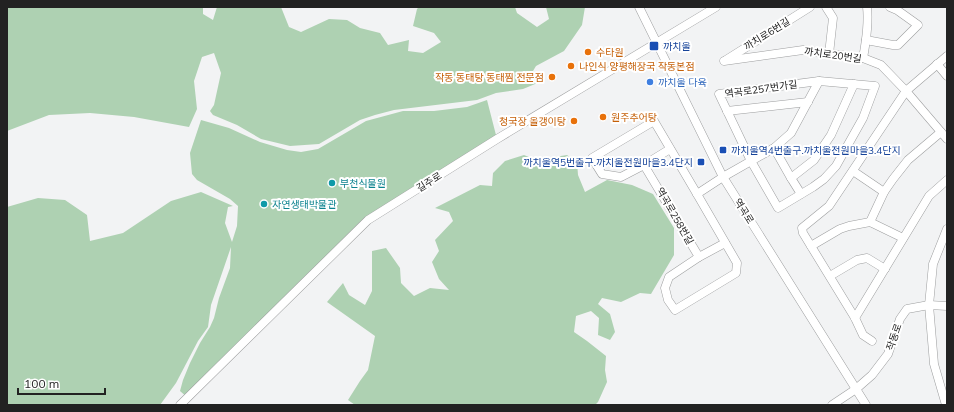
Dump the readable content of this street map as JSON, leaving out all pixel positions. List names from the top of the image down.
{
  "streets": {
    "street": [
      "까치로6번길",
      "까치로20번길",
      "역곡로257번가길",
      "길주로",
      "역곡로",
      "역곡로258번길",
      "작동로"
    ]
  },
  "crossings": [
    ["까치로6번길", "까치로20번길"],
    ["길주로", "역곡로"],
    ["역곡로", "작동로"]
  ],
  "places": {
    "transit": ["까치울", "까치울역4번출구.까치울전원마을3.4단지", "까치울역5번출구.까치울전원마을3.4단지"],
    "other": [
      "수타원",
      "나인식 양평해장국 작동본점",
      "작동 동태탕 동태찜 전문점",
      "까치울 다육",
      "원주추어탕",
      "청국장 올갱이탕",
      "부천식물원",
      "자연생태박물관"
    ]
  },
  "scale_bar": "100 m"
}
